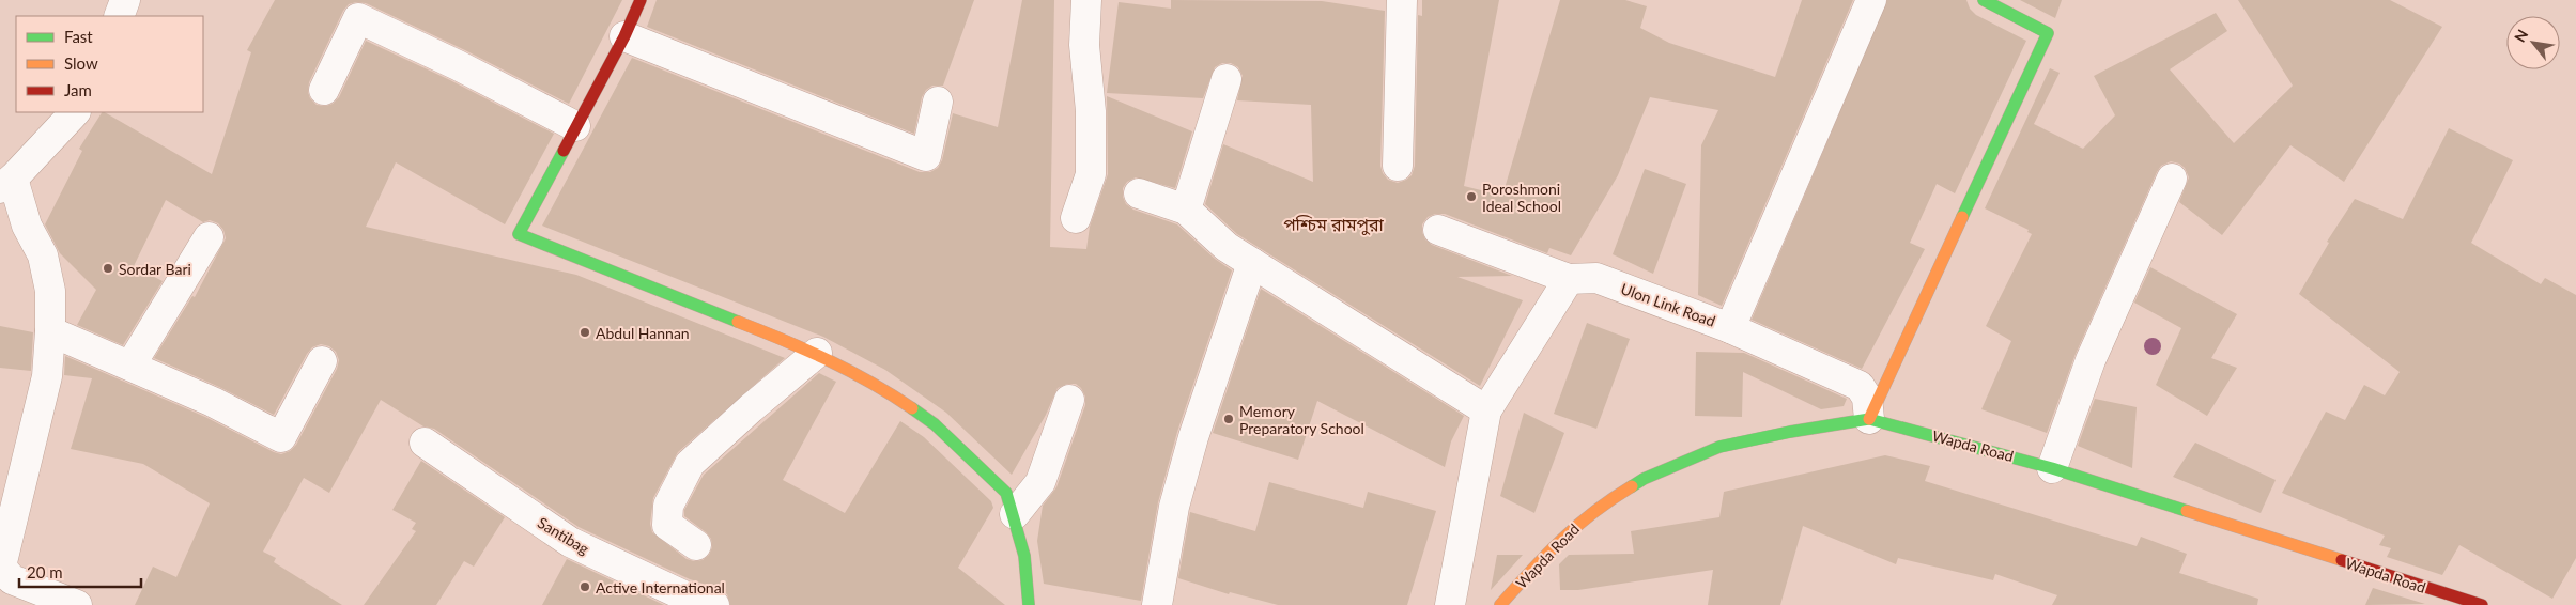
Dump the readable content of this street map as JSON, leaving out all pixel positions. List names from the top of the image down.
{
  "streets": {
    "street": ["Ulon Link Road", "Wapda Road", "Santibag"]
  },
  "crossings": [
    ["Ulon Link Road", "Wapda Road"]
  ],
  "districts": ["পশ্চিম রামপুরা"],
  "places": [
    "Poroshmoni Ideal School",
    "Sordar Bari",
    "Abdul Hannan",
    "Memory Preparatory School",
    "Active International"
  ],
  "legend": ["Fast", "Slow", "Jam"],
  "scale_bar": "20 m",
  "north": "top left"
}
